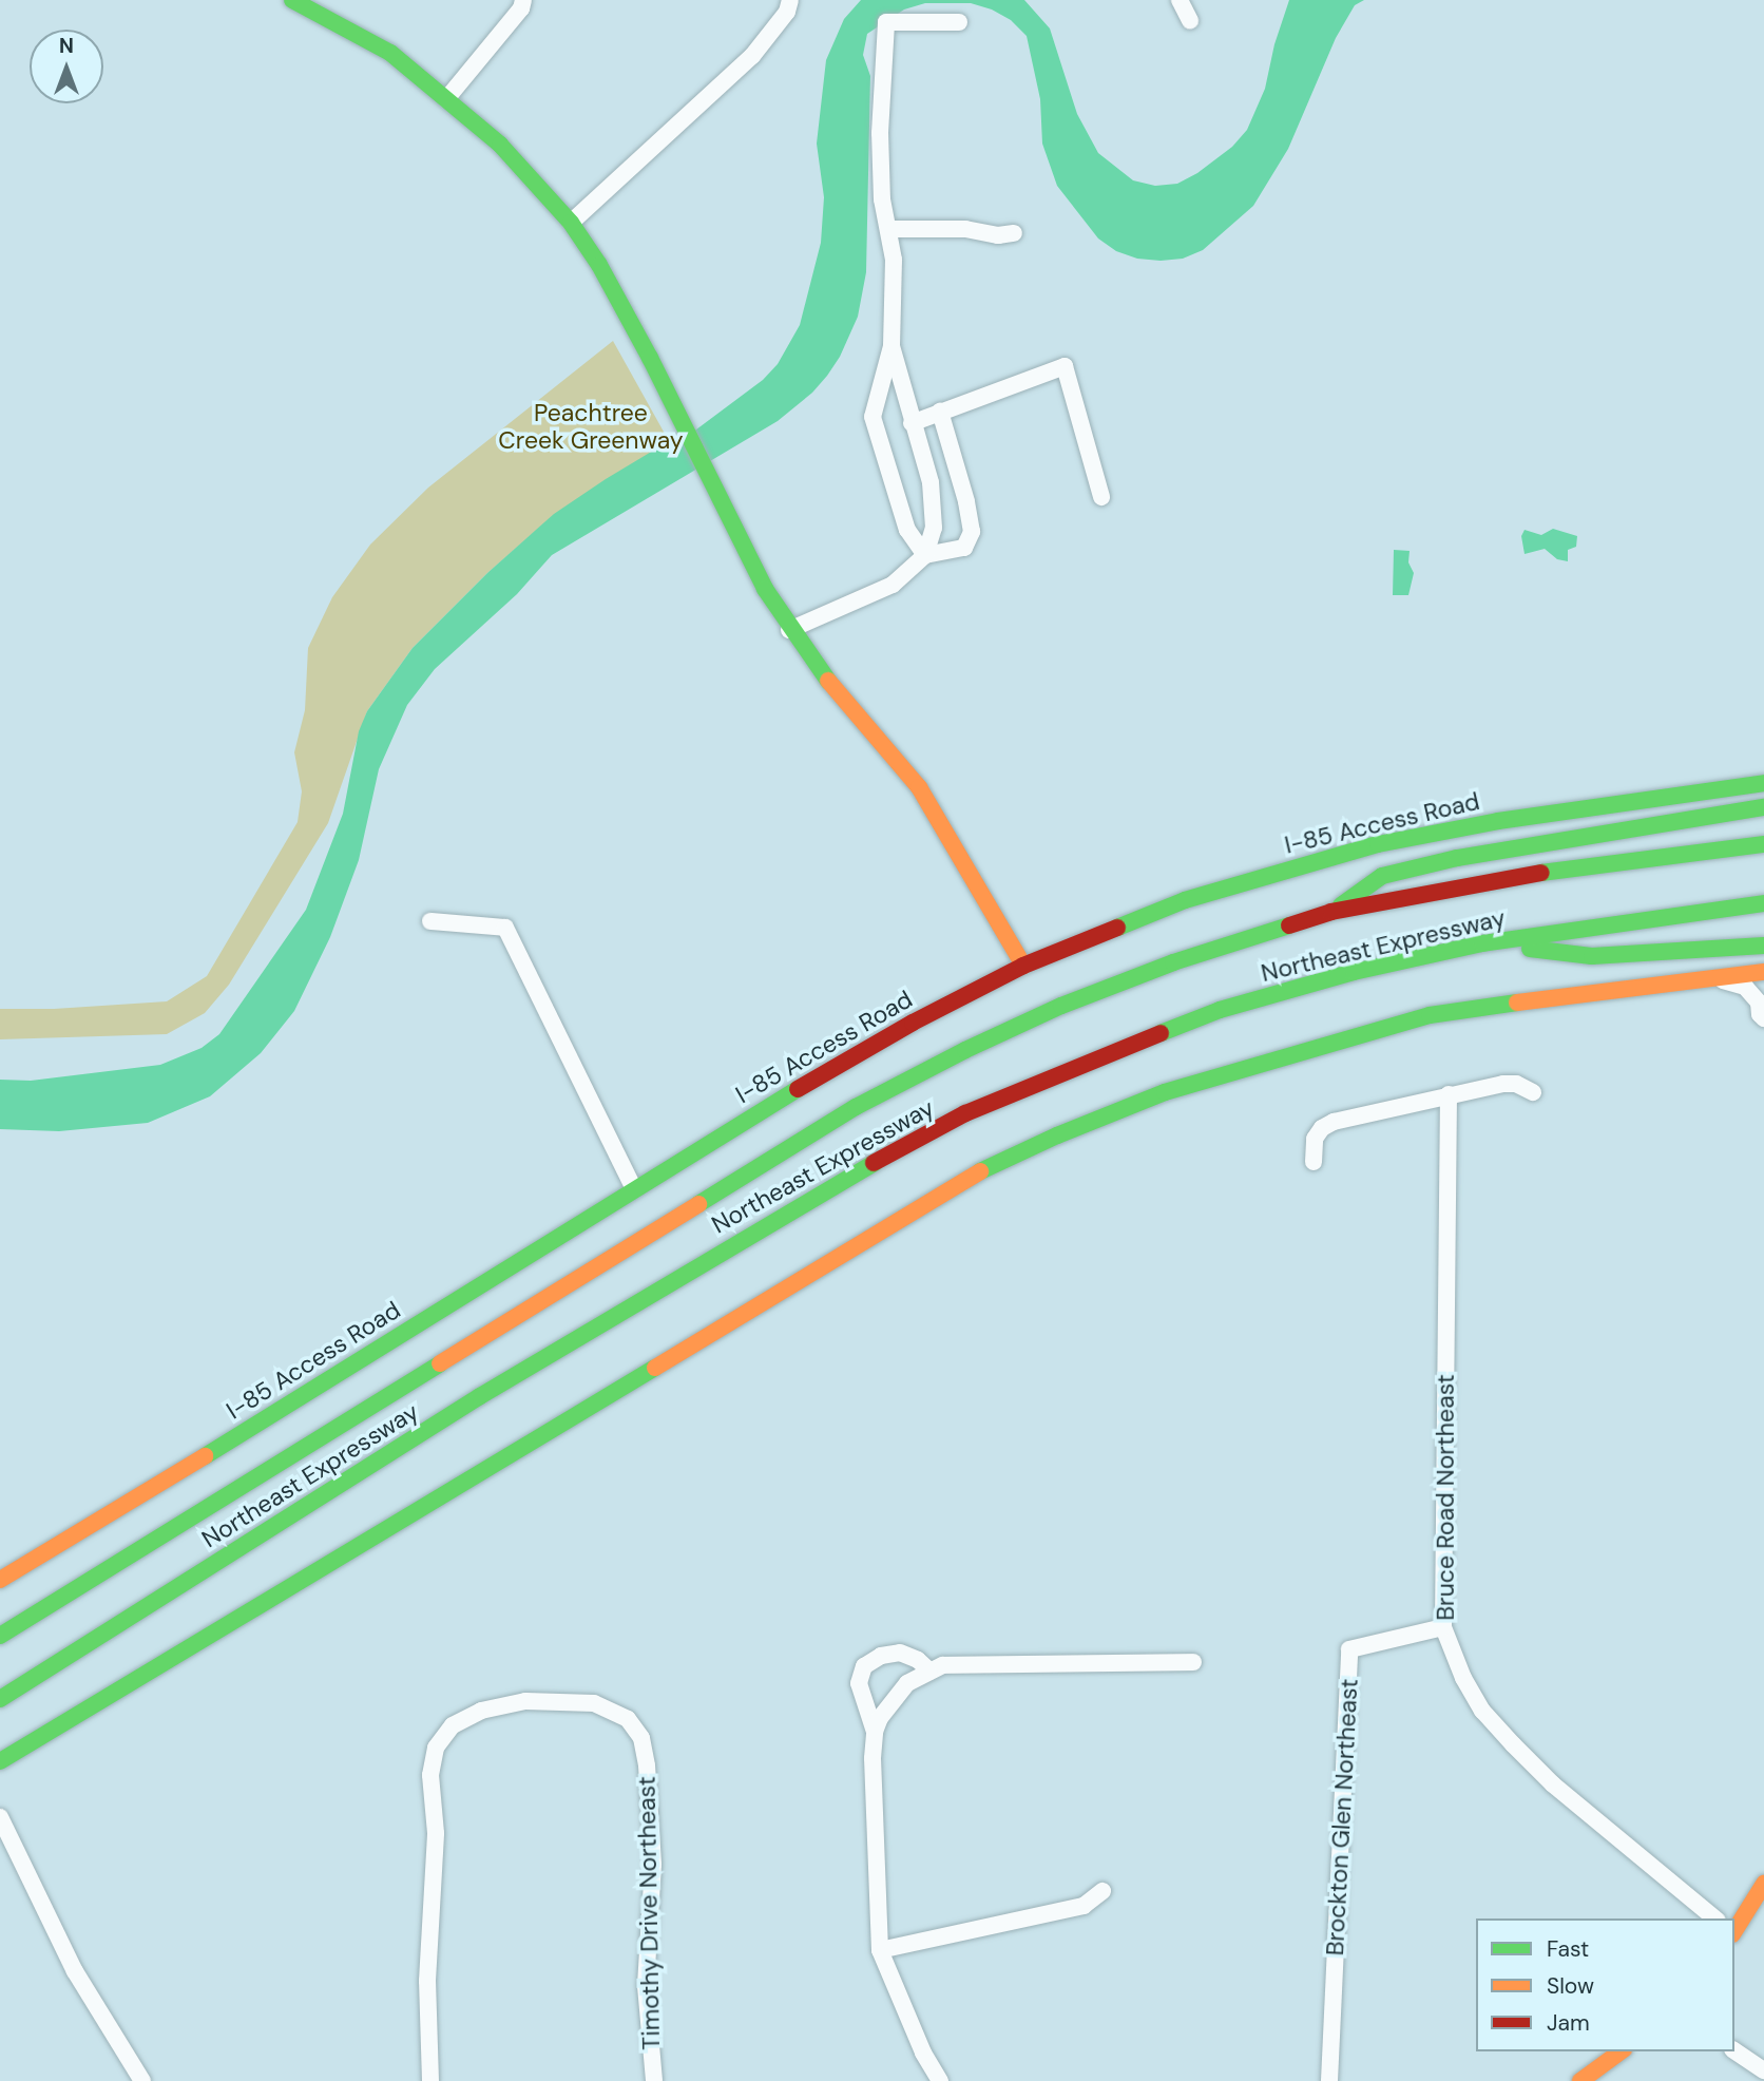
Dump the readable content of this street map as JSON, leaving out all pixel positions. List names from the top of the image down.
{
  "streets": {
    "main road": ["I-85 Access Road", "Northeast Expressway"],
    "street": ["Bruce Road Northeast", "Brockton Glen Northeast", "Timothy Drive Northeast"]
  },
  "crossings": [
    ["Bruce Road Northeast", "Brockton Glen Northeast"]
  ],
  "parks": ["Peachtree Creek Greenway"],
  "legend": ["Fast", "Slow", "Jam"],
  "north": "top"
}
